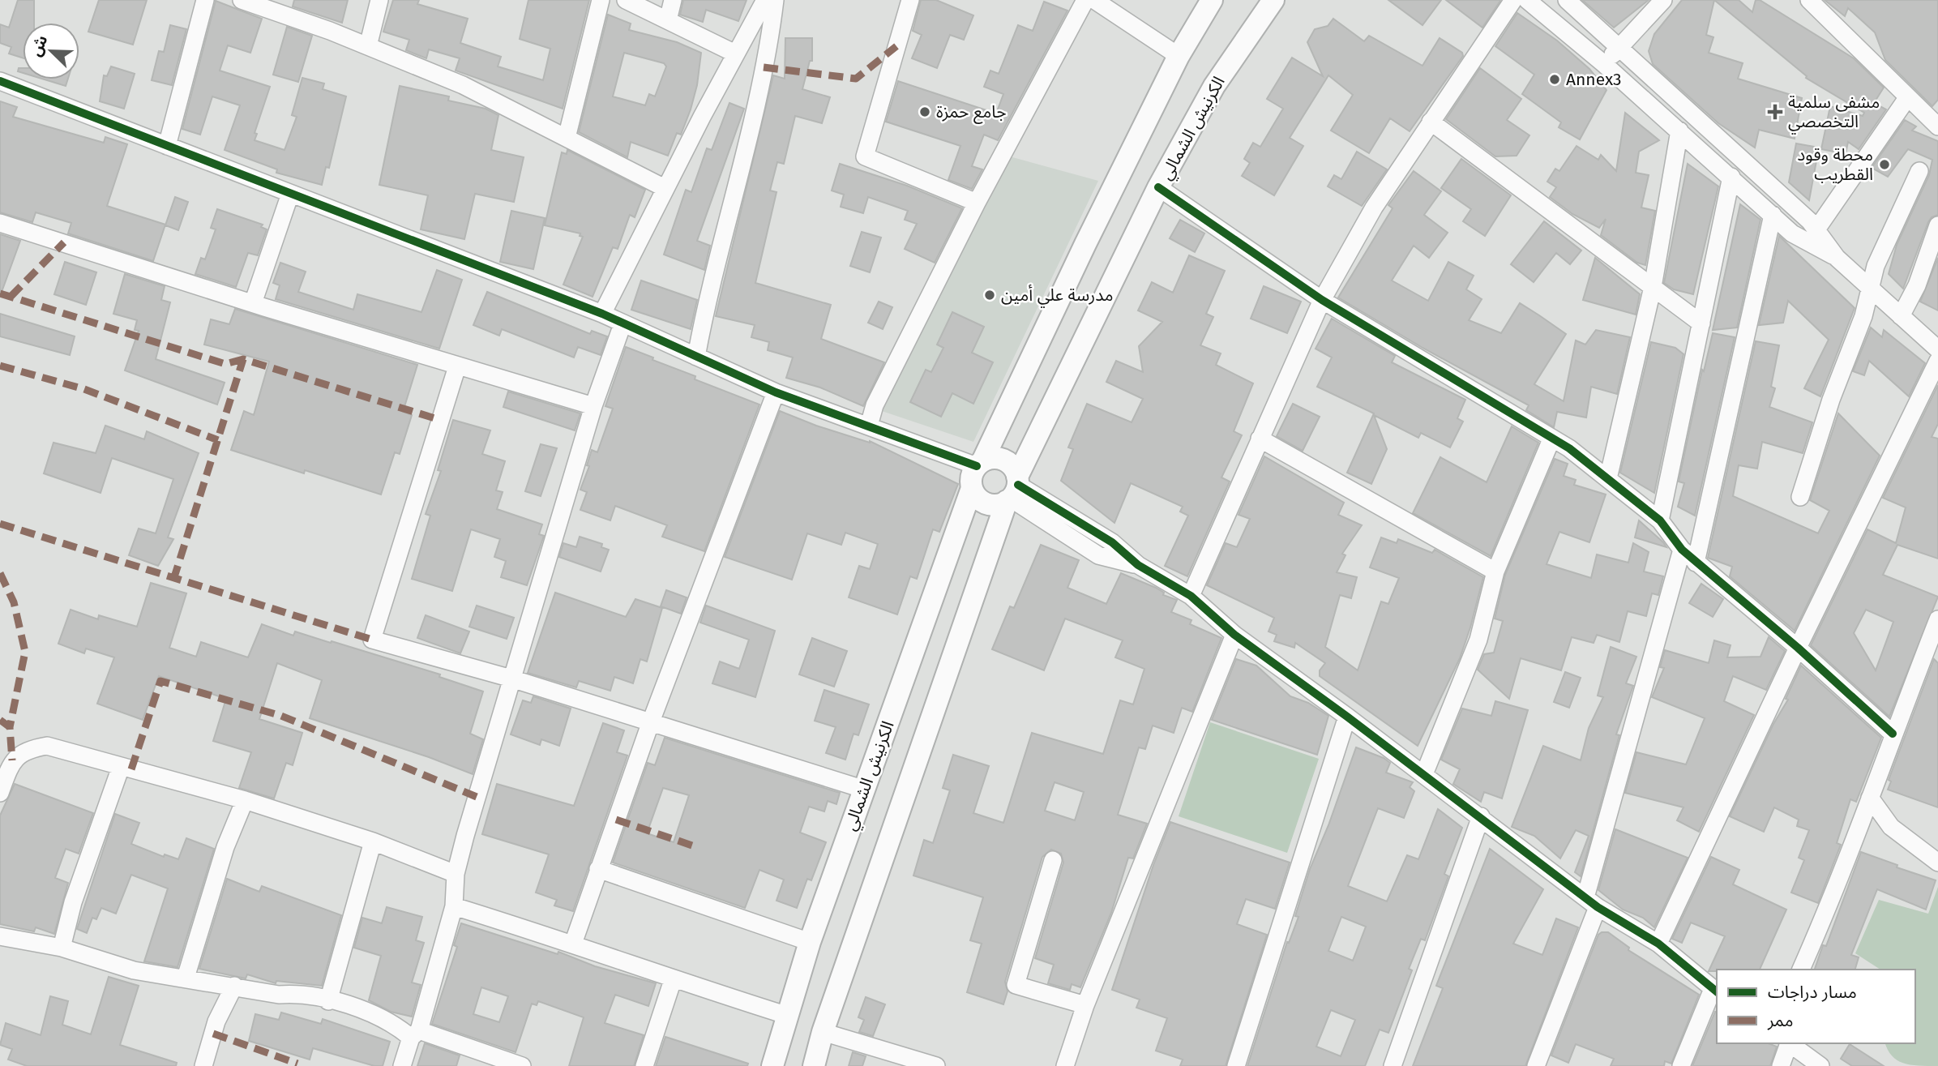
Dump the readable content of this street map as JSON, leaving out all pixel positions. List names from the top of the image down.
{
  "streets": {
    "main road": ["الكرنيش الشمالي"]
  },
  "places": {
    "other": [
      "Annex3",
      "جامع حمزة",
      "محطة وقود القطريب",
      "مدرسة علي أمين"
    ],
    "health": ["مشفى سلمية التخصصي"]
  },
  "legend": ["مسار دراجات", "ممر"],
  "north": "top left"
}
